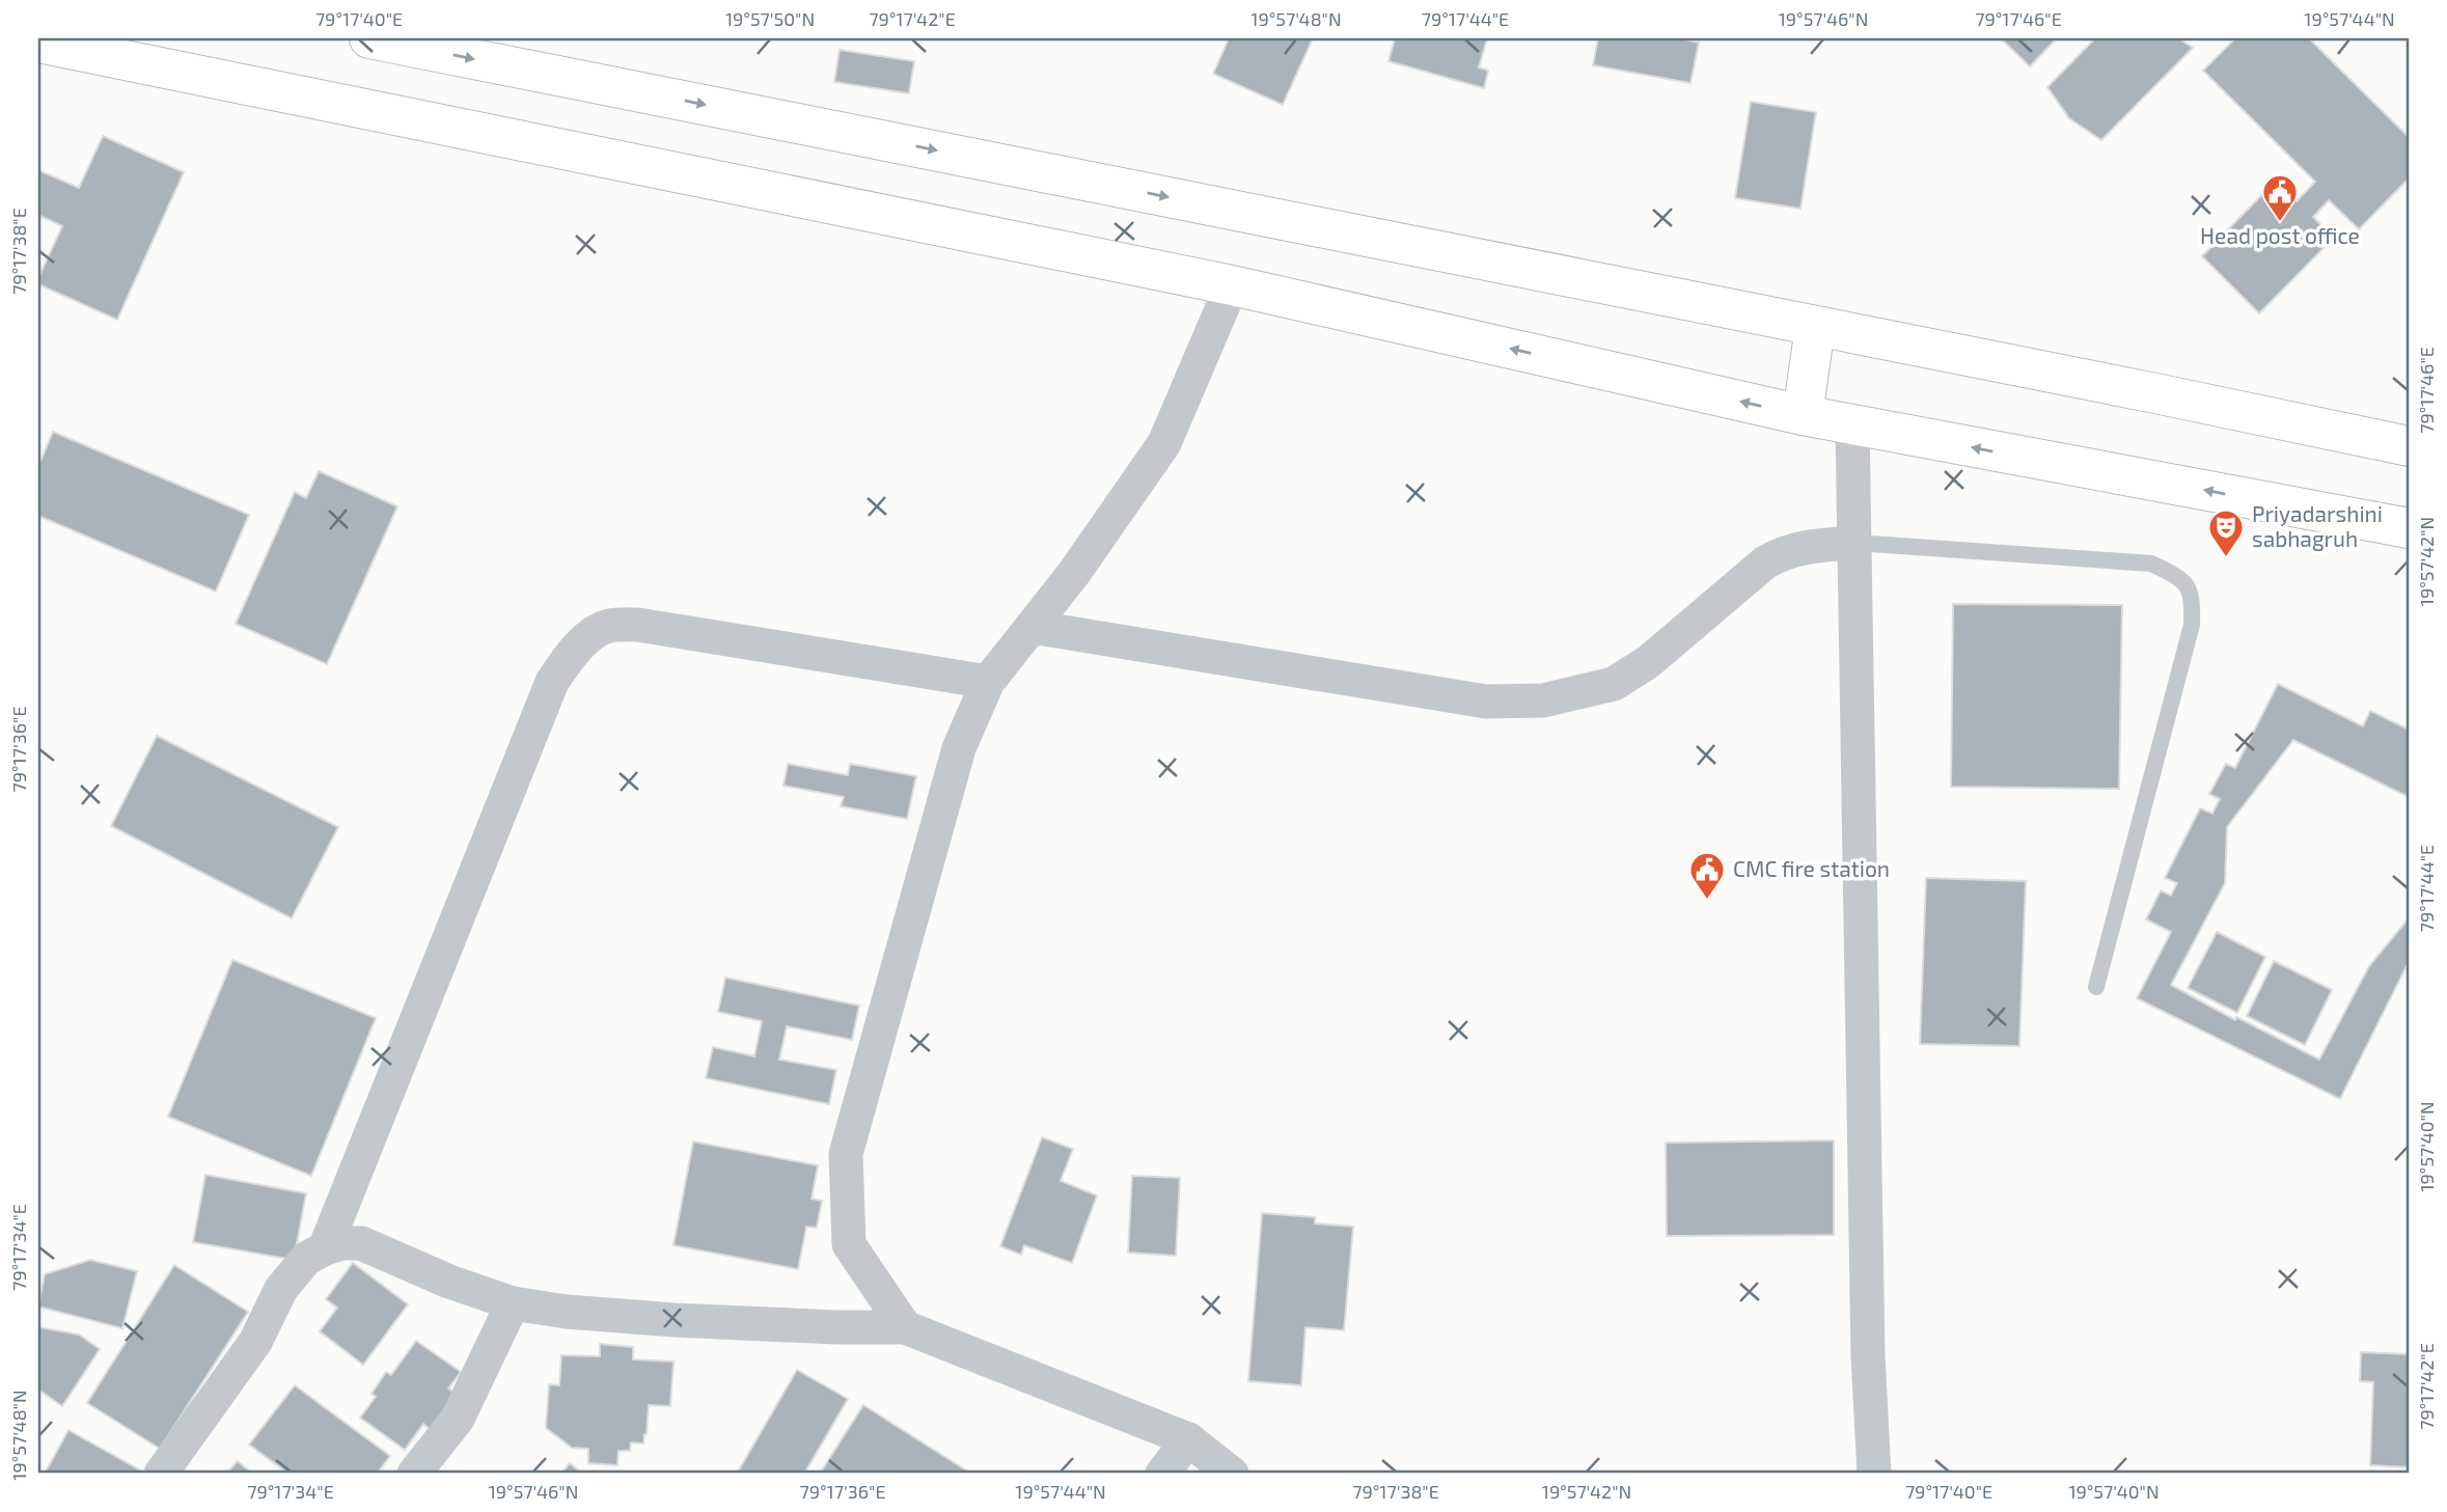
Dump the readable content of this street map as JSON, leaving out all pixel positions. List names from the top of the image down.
{
  "places": {
    "public building": ["Head post office", "CMC fire station"],
    "theatre": ["Priyadarshini sabhagruh"]
  },
  "coordinates": [
    "79°17'40\"E",
    "19°57'50\"N",
    "79°17'42\"E",
    "19°57'48\"N",
    "79°17'44\"E",
    "19°57'46\"N",
    "79°17'46\"E",
    "19°57'44\"N",
    "79°17'38\"E",
    "19°57'42\"N",
    "79°17'36\"E",
    "19°57'40\"N",
    "79°17'34\"E"
  ]
}
